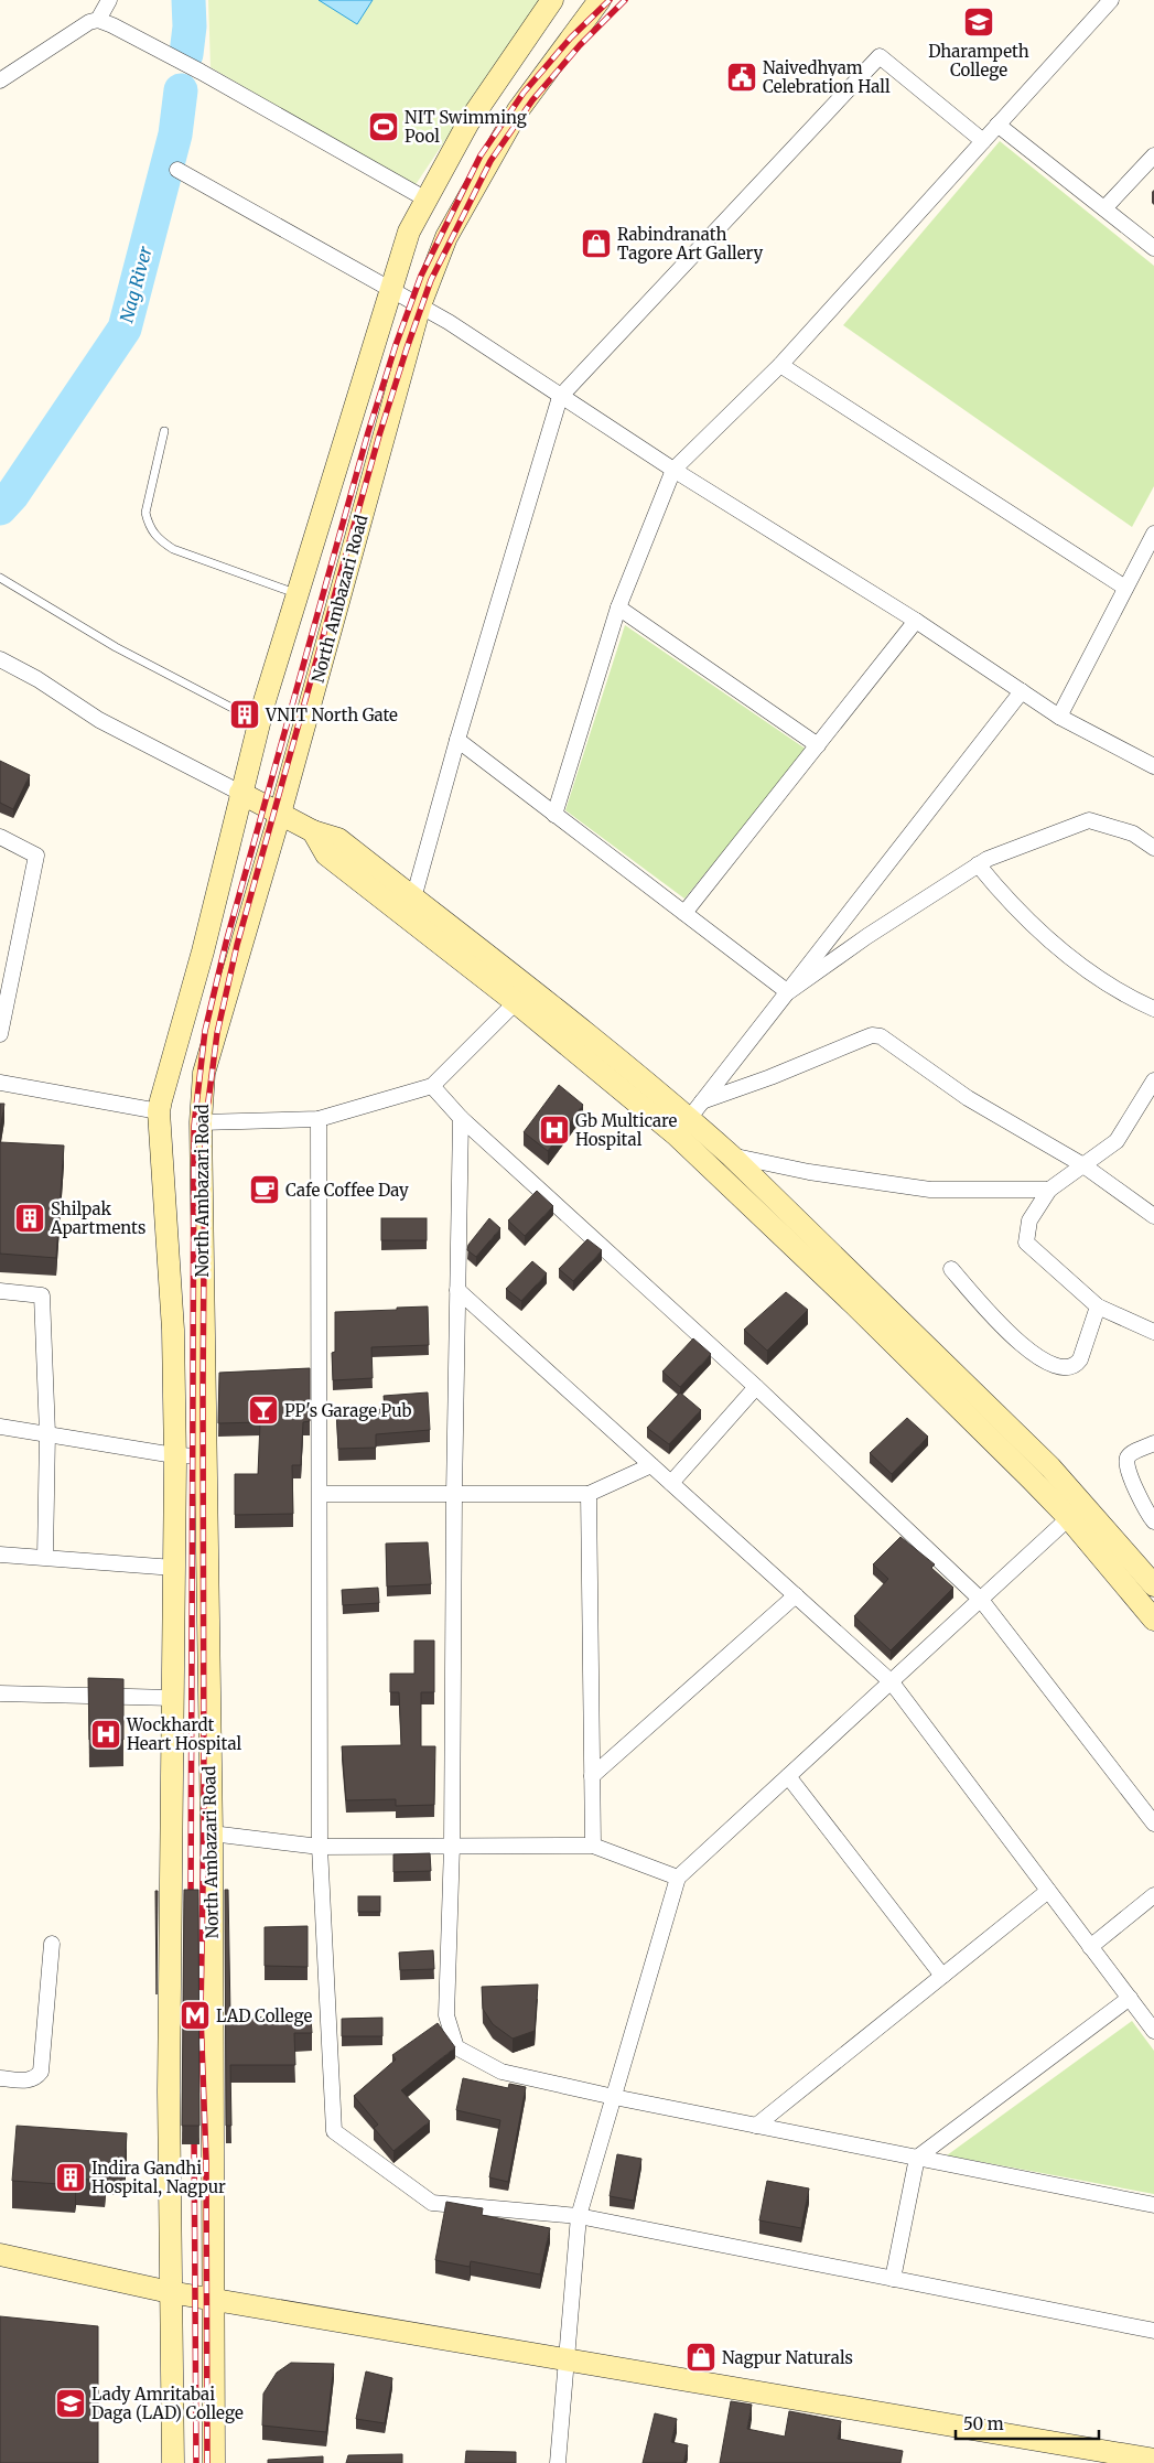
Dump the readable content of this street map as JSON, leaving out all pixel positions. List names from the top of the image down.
{
  "streets": {
    "main road": ["North Ambazari Road"]
  },
  "water": ["Nag River"],
  "places": {
    "school or university": ["Dharampeth College", "Lady Amritabai Daga (LAD) College"],
    "public building": ["Naivedhyam Celebration Hall"],
    "sports": ["NIT Swimming Pool"],
    "shop": ["Rabindranath Tagore Art Gallery", "Nagpur Naturals"],
    "building": ["VNIT North Gate", "Shilpak Apartments", "Indira Gandhi Hospital, Nagpur"],
    "hospital": ["Gb Multicare Hospital", "Wockhardt Heart Hospital"],
    "cafe": ["Cafe Coffee Day"],
    "bar": ["PP's Garage Pub"],
    "metro station": ["LAD College"]
  },
  "scale_bar": "50 m"
}
